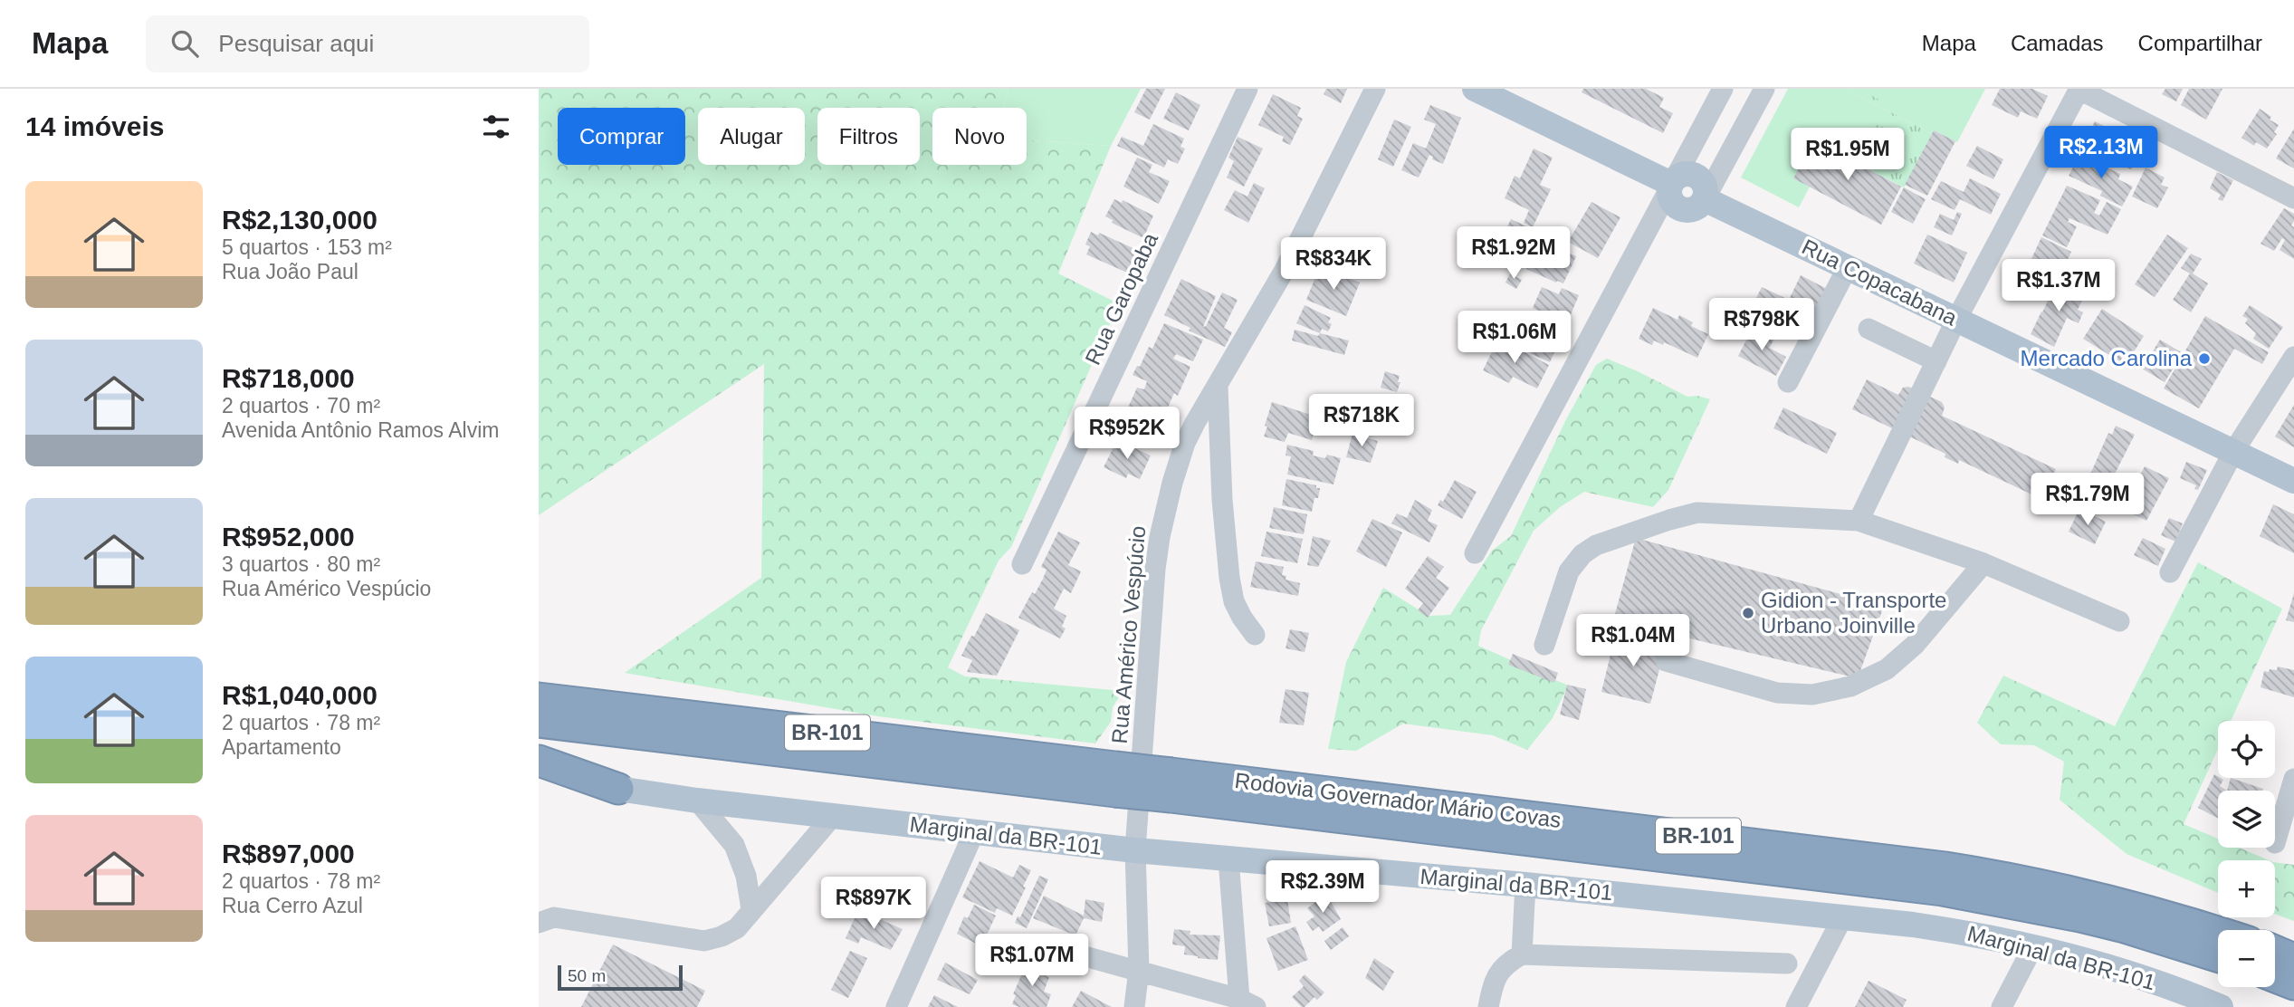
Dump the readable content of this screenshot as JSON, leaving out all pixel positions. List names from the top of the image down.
{
  "streets": {
    "highway": ["BR-101", "Rodovia Governador Mário Covas"],
    "main road": ["Rua Copacabana", "Marginal da BR-101"],
    "street": ["Rua Garopaba", "Rua Américo Vespúcio"]
  },
  "crossings": [
    ["Rua Américo Vespúcio", "Marginal da BR-101"]
  ],
  "places": ["Mercado Carolina", "Gidion - Transporte Urbano Joinville"],
  "scale_bar": "50 m",
  "page": {
    "header": "Mapa",
    "search": "Pesquisar aqui",
    "nav": ["Mapa", "Camadas", "Compartilhar"],
    "heading": "14 imóveis",
    "chip": [
      "Comprar",
      "Alugar",
      "Filtros",
      "Novo"
    ],
    "price": [
      "R$2.13M",
      "R$1.95M",
      "R$1.92M",
      "R$834K",
      "R$1.37M",
      "R$798K",
      "R$1.06M",
      "R$718K",
      "R$952K",
      "R$1.79M",
      "R$1.04M",
      "R$2.39M",
      "R$897K",
      "R$1.07M"
    ],
    "list": [
      {
        "name": "R$2,130,000",
        "note": "5 quartos · 153 m² · Rua João Paul"
      },
      {
        "name": "R$718,000",
        "note": "2 quartos · 70 m² · Avenida Antônio Ramos Alvim"
      },
      {
        "name": "R$952,000",
        "note": "3 quartos · 80 m² · Rua Américo Vespúcio"
      },
      {
        "name": "R$1,040,000",
        "note": "2 quartos · 78 m² · Apartamento"
      },
      {
        "name": "R$897,000",
        "note": "2 quartos · 78 m² · Rua Cerro Azul"
      }
    ],
    "map_buttons": ["+", "−"],
    "scale": "50 m"
  }
}
